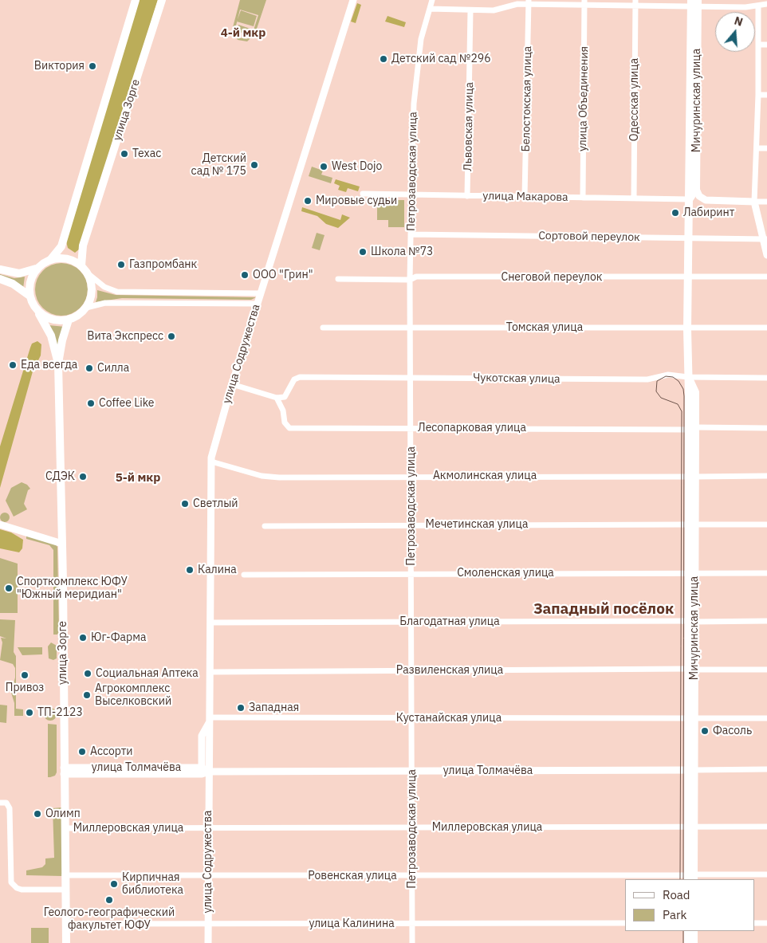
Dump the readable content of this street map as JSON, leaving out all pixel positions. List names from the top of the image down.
{
  "streets": {
    "main road": ["Мичуринская улица", "улица Зорге"],
    "street": [
      "Белостокская улица",
      "улица Объединения",
      "Одесская улица",
      "Львовская улица",
      "Петрозаводская улица",
      "улица Макарова",
      "Сортовой переулок",
      "Снеговой переулок",
      "Томская улица",
      "улица Содружества",
      "Чукотская улица",
      "Лесопарковая улица",
      "Акмолинская улица",
      "Мечетинская улица",
      "Смоленская улица",
      "Благодатная улица",
      "Развиленская улица",
      "Кустанайская улица",
      "улица Толмачёва",
      "Миллеровская улица",
      "Ровенская улица",
      "улица Калинина"
    ]
  },
  "crossings": [
    ["Белостокская улица", "улица Макарова"],
    ["улица Объединения", "улица Макарова"],
    ["Одесская улица", "улица Макарова"],
    ["Мичуринская улица", "улица Макарова"],
    ["Мичуринская улица", "Сортовой переулок"],
    ["Мичуринская улица", "Снеговой переулок"],
    ["Мичуринская улица", "Томская улица"],
    ["Мичуринская улица", "Чукотская улица"],
    ["Мичуринская улица", "Лесопарковая улица"],
    ["Мичуринская улица", "Акмолинская улица"],
    ["Мичуринская улица", "Мечетинская улица"],
    ["Мичуринская улица", "Смоленская улица"],
    ["Мичуринская улица", "Благодатная улица"],
    ["Мичуринская улица", "Развиленская улица"],
    ["Мичуринская улица", "Кустанайская улица"],
    ["Мичуринская улица", "улица Толмачёва"],
    ["Мичуринская улица", "Миллеровская улица"],
    ["Мичуринская улица", "Ровенская улица"],
    ["улица Зорге", "улица Толмачёва"],
    ["улица Зорге", "Миллеровская улица"],
    ["улица Зорге", "Ровенская улица"],
    ["Львовская улица", "улица Макарова"],
    ["Петрозаводская улица", "улица Макарова"],
    ["Петрозаводская улица", "Сортовой переулок"],
    ["Петрозаводская улица", "Снеговой переулок"],
    ["Петрозаводская улица", "Томская улица"],
    ["Петрозаводская улица", "Чукотская улица"],
    ["Петрозаводская улица", "Лесопарковая улица"],
    ["Петрозаводская улица", "Акмолинская улица"],
    ["Петрозаводская улица", "Мечетинская улица"],
    ["Петрозаводская улица", "Смоленская улица"],
    ["Петрозаводская улица", "Благодатная улица"],
    ["Петрозаводская улица", "Развиленская улица"],
    ["Петрозаводская улица", "Кустанайская улица"],
    ["Петрозаводская улица", "улица Толмачёва"],
    ["Петрозаводская улица", "Миллеровская улица"],
    ["Петрозаводская улица", "Ровенская улица"],
    ["Петрозаводская улица", "улица Калинина"],
    ["улица Содружества", "Акмолинская улица"],
    ["улица Содружества", "Благодатная улица"],
    ["улица Содружества", "Развиленская улица"],
    ["улица Содружества", "Кустанайская улица"],
    ["улица Содружества", "улица Толмачёва"],
    ["улица Содружества", "Миллеровская улица"],
    ["улица Содружества", "Ровенская улица"],
    ["улица Содружества", "улица Калинина"],
    ["Чукотская улица", "Лесопарковая улица"]
  ],
  "districts": ["4-й мкр", "5-й мкр", "Западный посёлок"],
  "places": [
    "Детский сад №296",
    "Виктория",
    "Техас",
    "Детский сад № 175",
    "West Dojo",
    "Мировые судьи",
    "Лабиринт",
    "Школа №73",
    "Газпромбанк",
    "ООО \"Грин\"",
    "Вита Экспресс",
    "Еда всегда",
    "Силла",
    "Coffee Like",
    "СДЭК",
    "Светлый",
    "Калина",
    "Спорткомплекс ЮФУ \"Южный меридиан\"",
    "Юг-Фарма",
    "Социальная Аптека",
    "Привоз",
    "Агрокомплекс Выселковский",
    "Западная",
    "ТП-2123",
    "Фасоль",
    "Ассорти",
    "Олимп",
    "Кирпичная библиотека",
    "Геолого-географический факультет ЮФУ"
  ],
  "legend": ["Road", "Park"],
  "north": "top"
}
